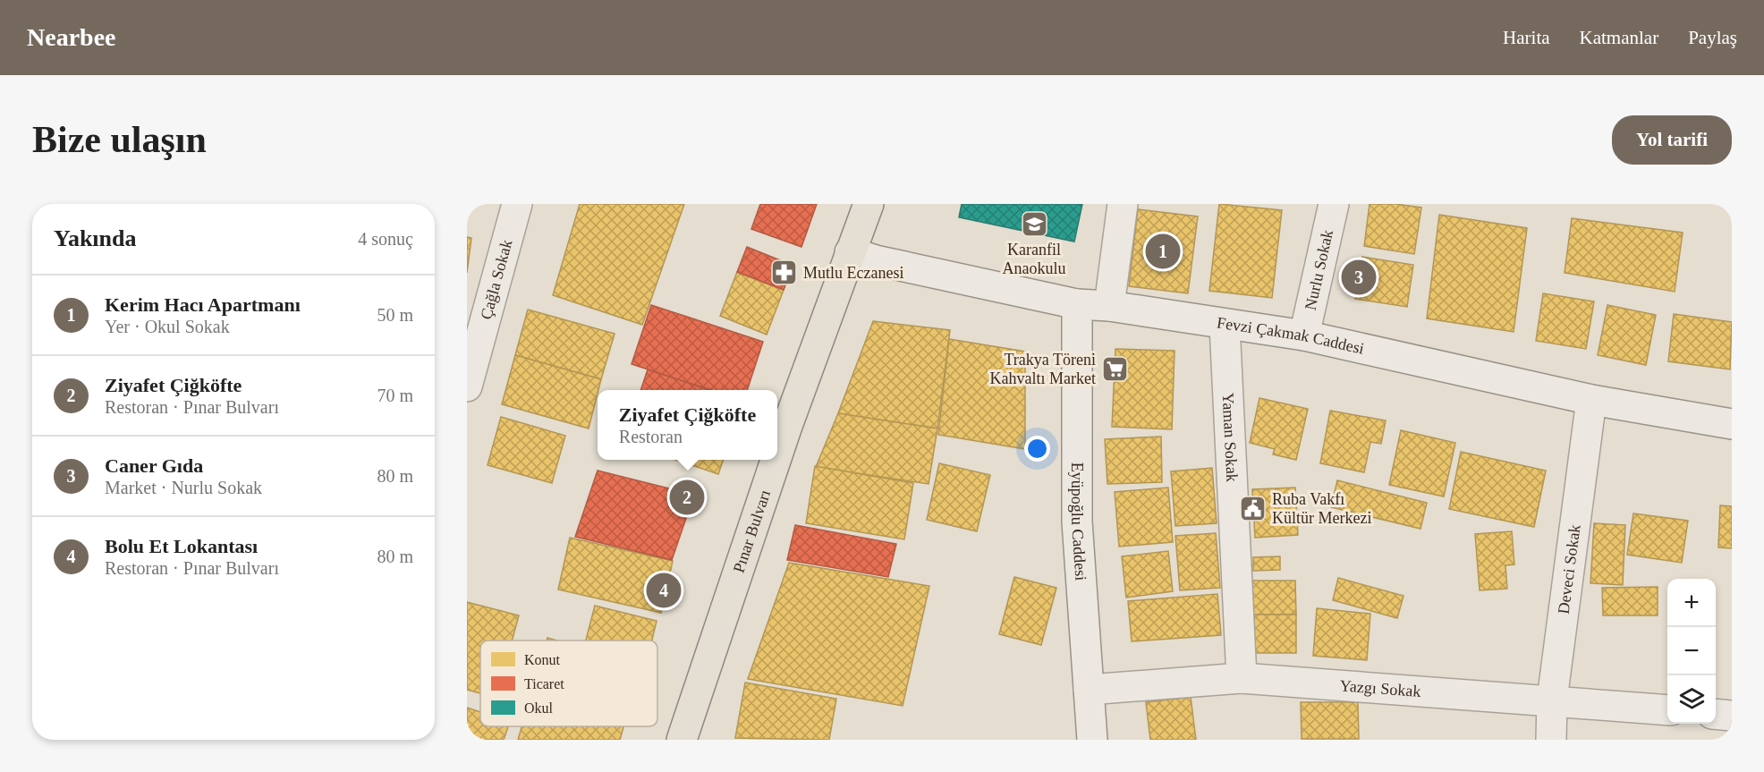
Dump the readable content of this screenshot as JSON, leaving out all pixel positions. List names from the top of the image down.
{
  "streets": {
    "main road": ["Pınar Bulvarı"],
    "street": [
      "Nurlu Sokak",
      "Çağla Sokak",
      "Fevzi Çakmak Caddesi",
      "Yaman Sokak",
      "Eyüpoğlu Caddesi",
      "Deveci Sokak",
      "Yazgı Sokak"
    ]
  },
  "crossings": [
    ["Nurlu Sokak", "Fevzi Çakmak Caddesi"],
    ["Fevzi Çakmak Caddesi", "Yaman Sokak"],
    ["Fevzi Çakmak Caddesi", "Eyüpoğlu Caddesi"],
    ["Fevzi Çakmak Caddesi", "Pınar Bulvarı"],
    ["Fevzi Çakmak Caddesi", "Deveci Sokak"],
    ["Yaman Sokak", "Yazgı Sokak"],
    ["Eyüpoğlu Caddesi", "Yazgı Sokak"],
    ["Deveci Sokak", "Yazgı Sokak"]
  ],
  "places": {
    "school or university": ["Karanfil Anaokulu"],
    "pharmacy": ["Mutlu Eczanesi"],
    "supermarket": ["Trakya Töreni Kahvaltı Market"],
    "public building": ["Ruba Vakfı Kültür Merkezi"]
  },
  "legend": ["Konut", "Ticaret", "Okul"],
  "page": {
    "header": "Nearbee",
    "nav": ["Harita", "Katmanlar", "Paylaş"],
    "buttons": "Yol tarifi",
    "title": "Bize ulaşın",
    "heading": ["Yakında", "4 sonuç"],
    "pins": [
      "1",
      "3",
      "2",
      "4"
    ],
    "list": [
      {
        "mark": "1",
        "name": "Kerim Hacı Apartmanı",
        "note": "Yer · Okul Sokak",
        "value": "50 m"
      },
      {
        "mark": "2",
        "name": "Ziyafet Çiğköfte",
        "note": "Restoran · Pınar Bulvarı",
        "value": "70 m"
      },
      {
        "mark": "3",
        "name": "Caner Gıda",
        "note": "Market · Nurlu Sokak",
        "value": "80 m"
      },
      {
        "mark": "4",
        "name": "Bolu Et Lokantası",
        "note": "Restoran · Pınar Bulvarı",
        "value": "80 m"
      }
    ],
    "popup": ["Ziyafet Çiğköfte", "Restoran"],
    "map_buttons": ["+", "−"]
  }
}
